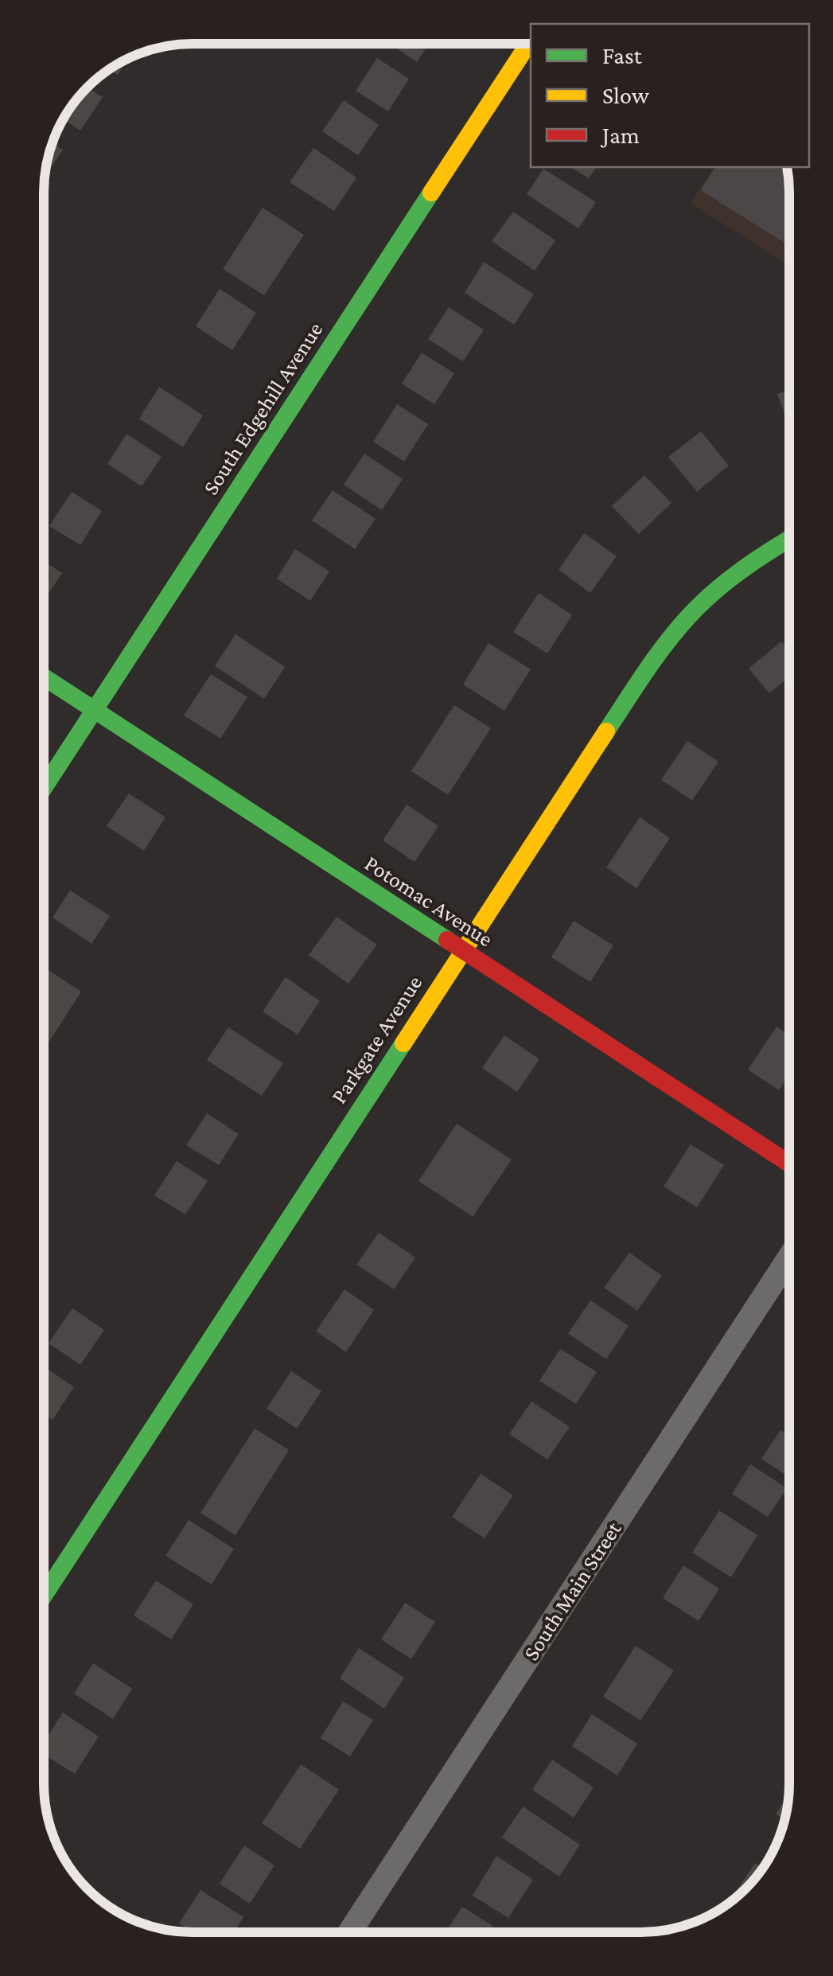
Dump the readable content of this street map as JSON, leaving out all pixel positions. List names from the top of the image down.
{
  "streets": {
    "street": [
      "South Edgehill Avenue",
      "Potomac Avenue",
      "Parkgate Avenue",
      "South Main Street"
    ]
  },
  "crossings": [
    ["South Edgehill Avenue", "Potomac Avenue"],
    ["Potomac Avenue", "Parkgate Avenue"]
  ],
  "legend": ["Fast", "Slow", "Jam"]
}
